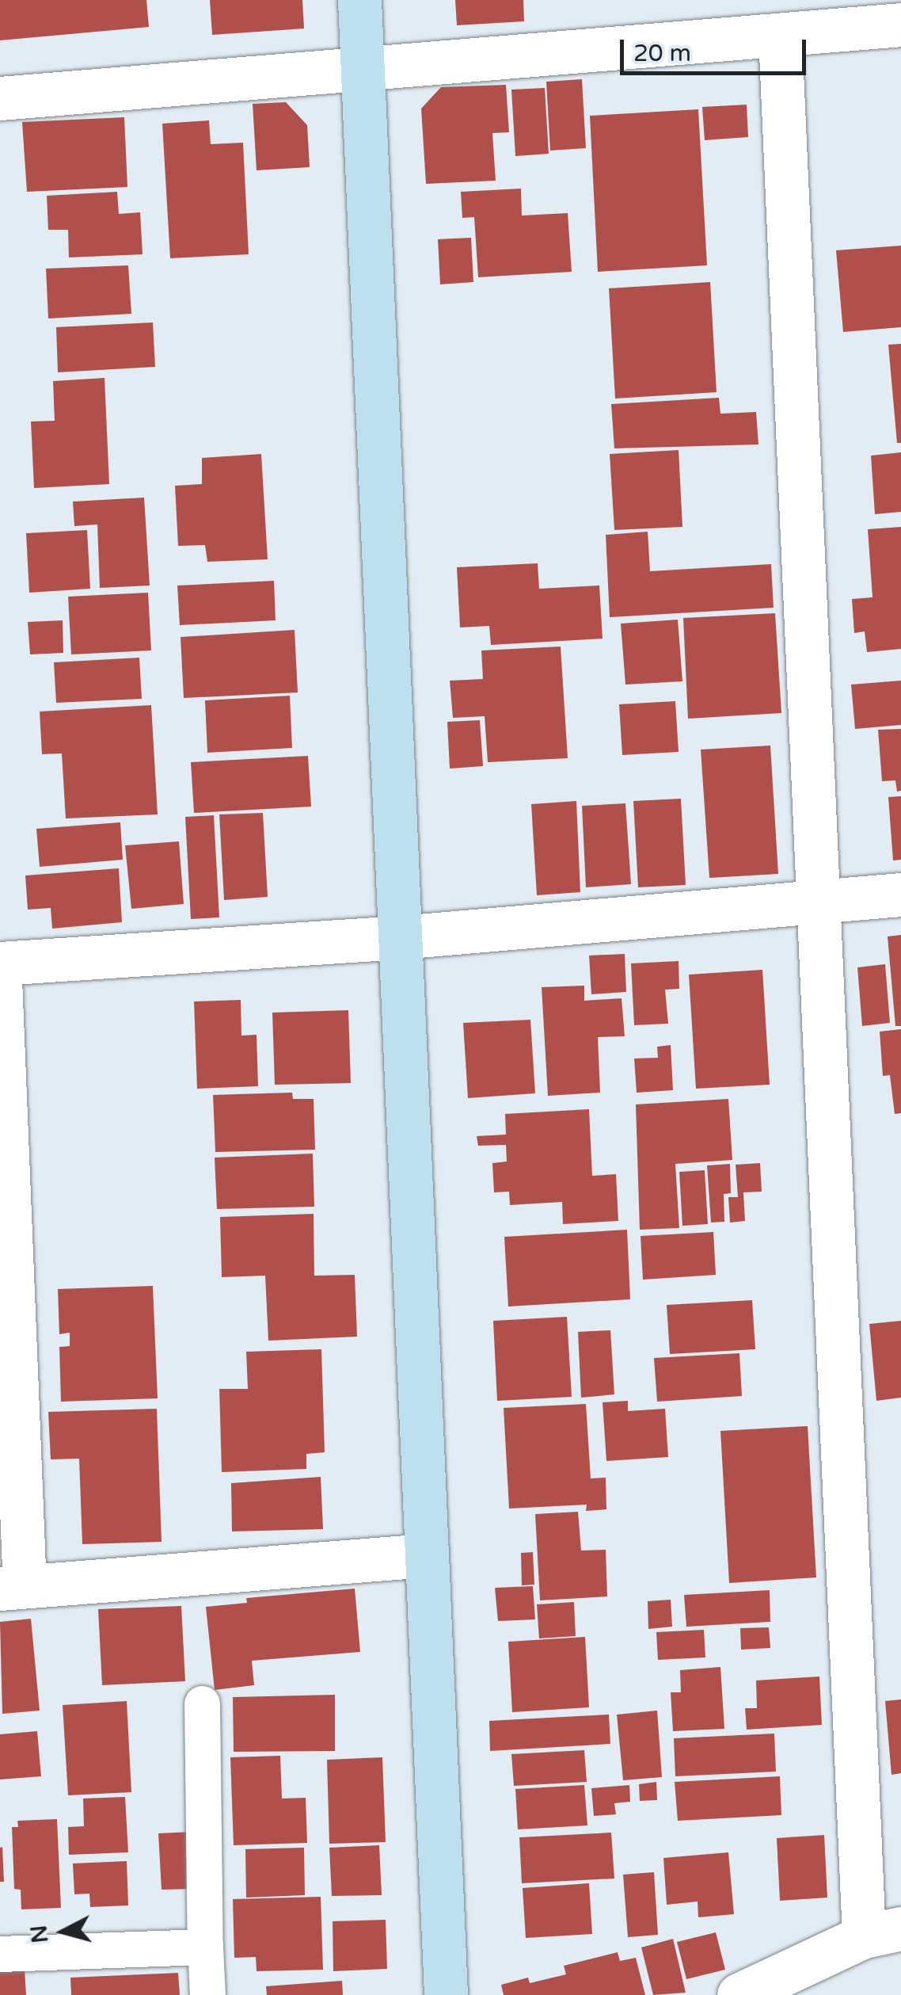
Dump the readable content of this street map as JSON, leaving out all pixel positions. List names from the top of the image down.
{
  "scale_bar": "20 m",
  "north": "left"
}
